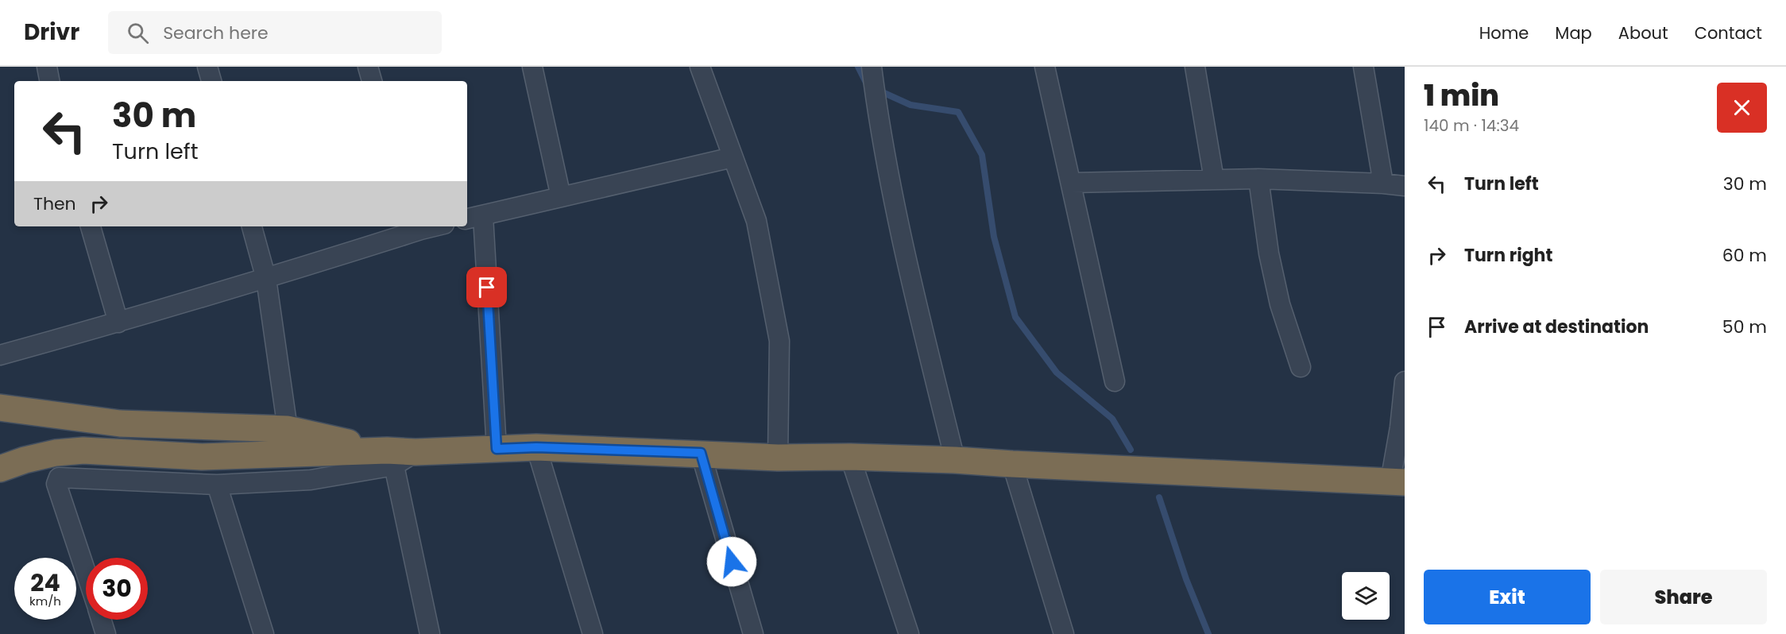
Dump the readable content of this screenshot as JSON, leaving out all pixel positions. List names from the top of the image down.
{
  "page": {
    "header": "Drivr",
    "search": "Search here",
    "nav": [
      "Home",
      "Map",
      "About",
      "Contact"
    ],
    "heading": ["1 min", "140 m · 14:34"],
    "turn": ["30 m", "Turn left"],
    "list": [
      {
        "name": "Turn left",
        "value": "30 m"
      },
      {
        "name": "Turn right",
        "value": "60 m"
      },
      {
        "name": "Arrive at destination",
        "value": "50 m"
      }
    ],
    "then": "Then",
    "speed": "24 km/h",
    "limit": "30",
    "buttons": ["Exit", "Share"]
  }
}
